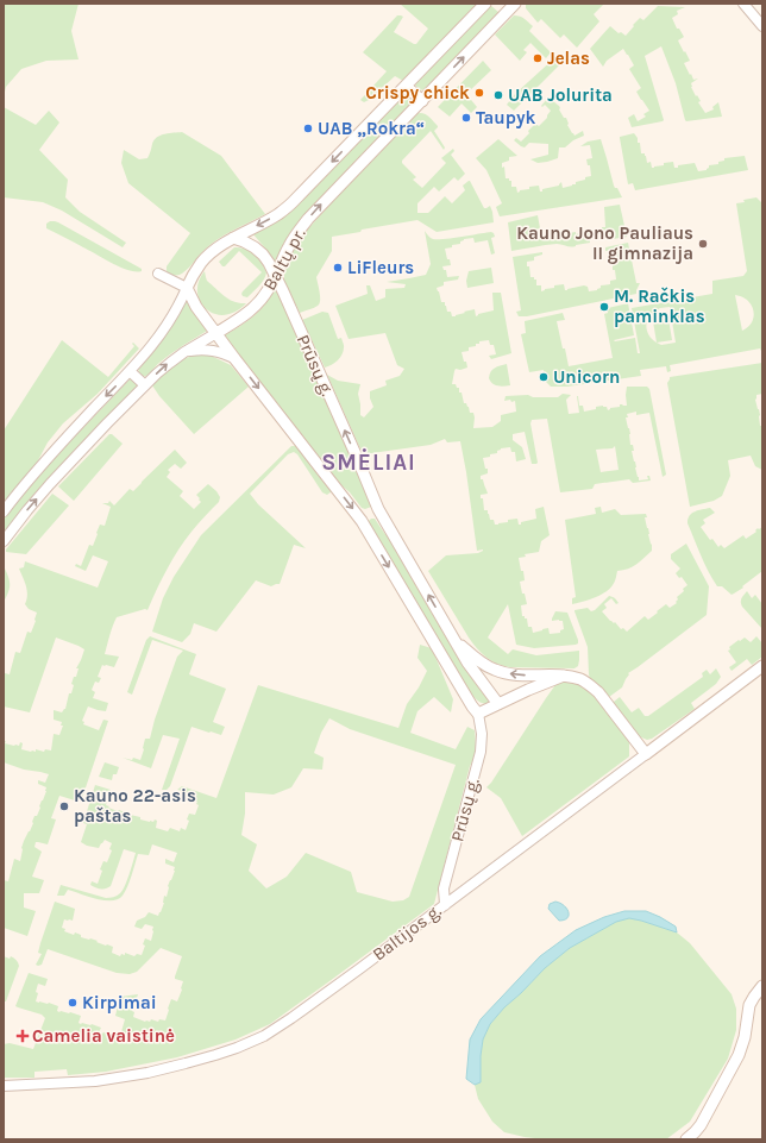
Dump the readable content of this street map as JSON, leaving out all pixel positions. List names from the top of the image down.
{
  "streets": {
    "main road": ["Baltų pr.", "Prūsų g.", "Baltijos g."]
  },
  "crossings": [
    ["Baltų pr.", "Prūsų g."],
    ["Prūsų g.", "Baltijos g."]
  ],
  "districts": ["SMĖLIAI"],
  "places": {
    "other": [
      "Jelas",
      "Crispy chick",
      "UAB Jolurita",
      "Taupyk",
      "UAB „Rokra“",
      "Kauno Jono Pauliaus II gimnazija",
      "LiFleurs",
      "M. Račkis paminklas",
      "Unicorn",
      "Kauno 22-asis paštas",
      "Kirpimai"
    ],
    "health": ["Camelia vaistinė"]
  }
}
